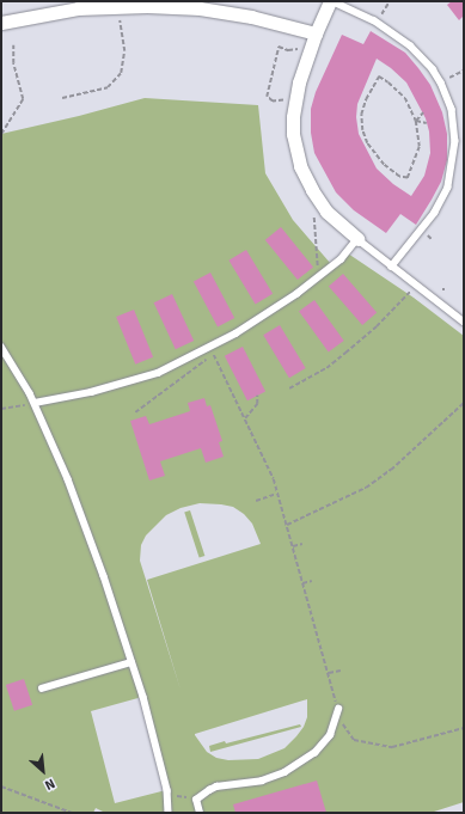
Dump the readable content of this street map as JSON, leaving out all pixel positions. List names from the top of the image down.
{
  "north": "bottom right"
}
